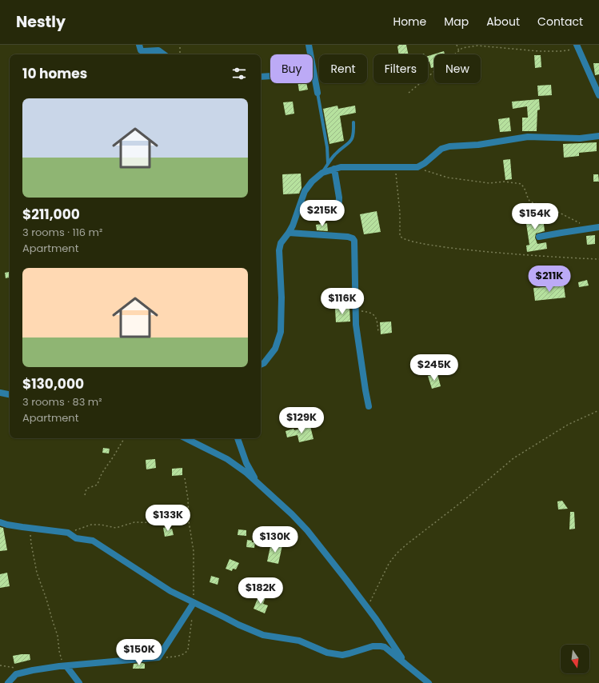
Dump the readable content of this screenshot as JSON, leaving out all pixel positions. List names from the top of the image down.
{
  "north": "bottom",
  "page": {
    "header": "Nestly",
    "nav": [
      "Home",
      "Map",
      "About",
      "Contact"
    ],
    "chip": [
      "Buy",
      "Rent",
      "Filters",
      "New"
    ],
    "heading": "10 homes",
    "list": [
      {
        "name": "$211,000",
        "note": "3 rooms · 116 m² · Apartment"
      },
      {
        "name": "$130,000",
        "note": "3 rooms · 83 m² · Apartment"
      }
    ],
    "price": [
      "$215K",
      "$154K",
      "$211K",
      "$116K",
      "$245K",
      "$129K",
      "$133K",
      "$130K",
      "$182K",
      "$150K"
    ]
  }
}
